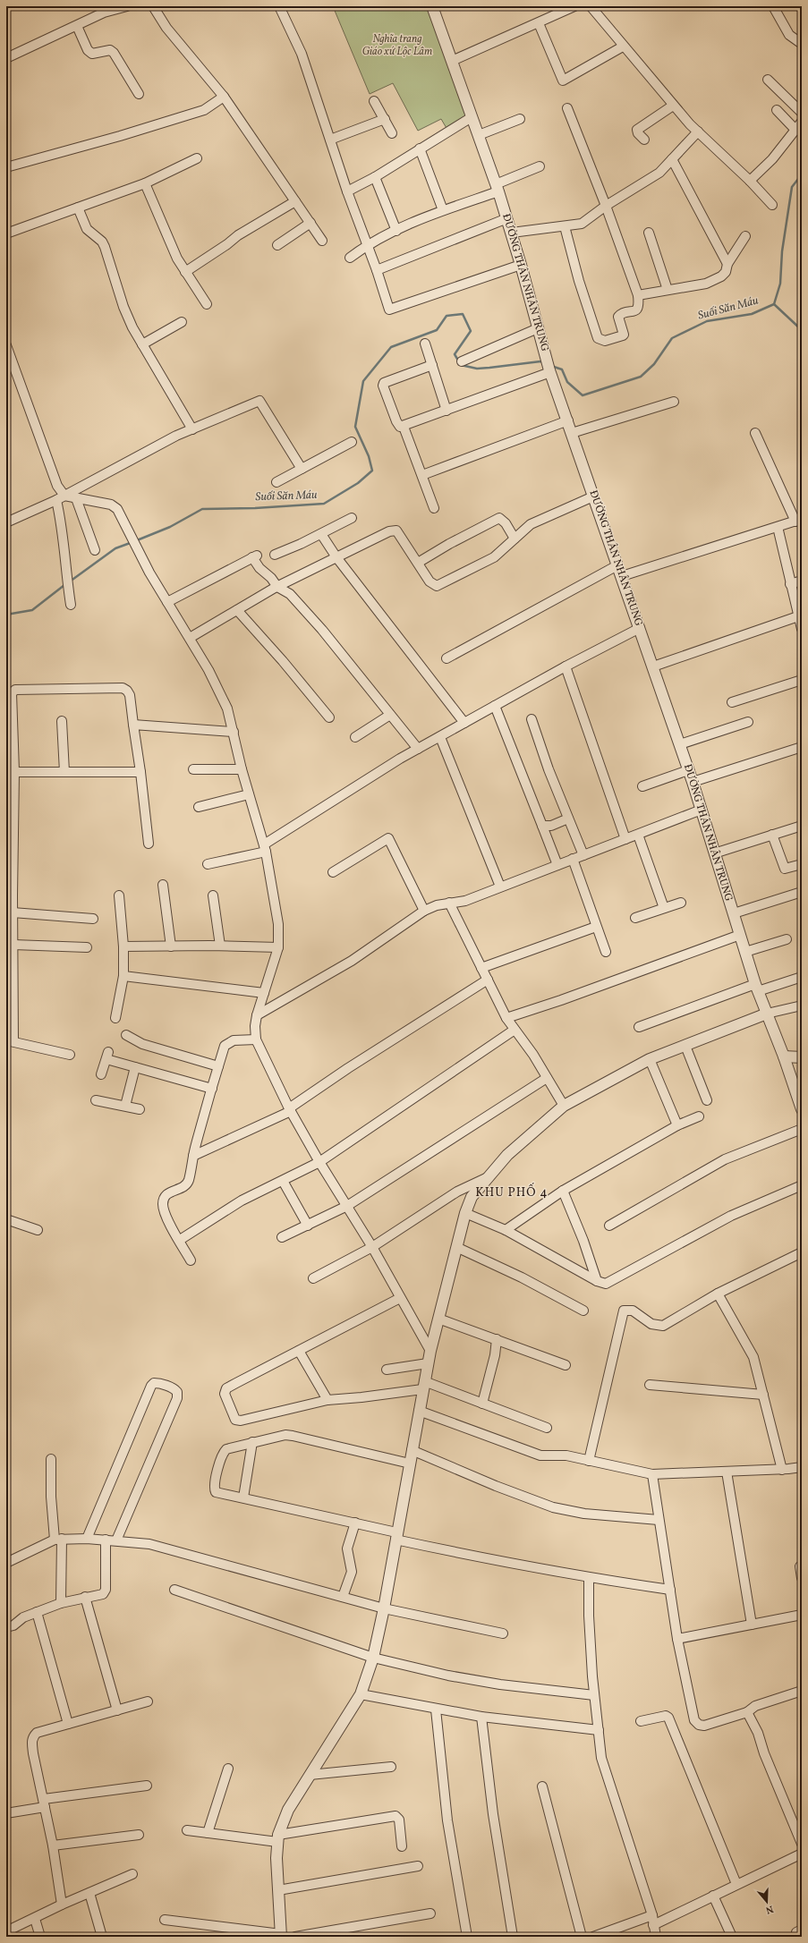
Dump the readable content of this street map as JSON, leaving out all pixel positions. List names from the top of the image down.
{
  "streets": {
    "street": ["ĐƯỜNG THÂN NHÂN TRUNG"]
  },
  "districts": ["KHU PHỐ 4"],
  "water": ["Suối Săn Máu"],
  "parks": ["Nghĩa trang Giáo xứ Lộc Lâm"],
  "north": "bottom"
}
